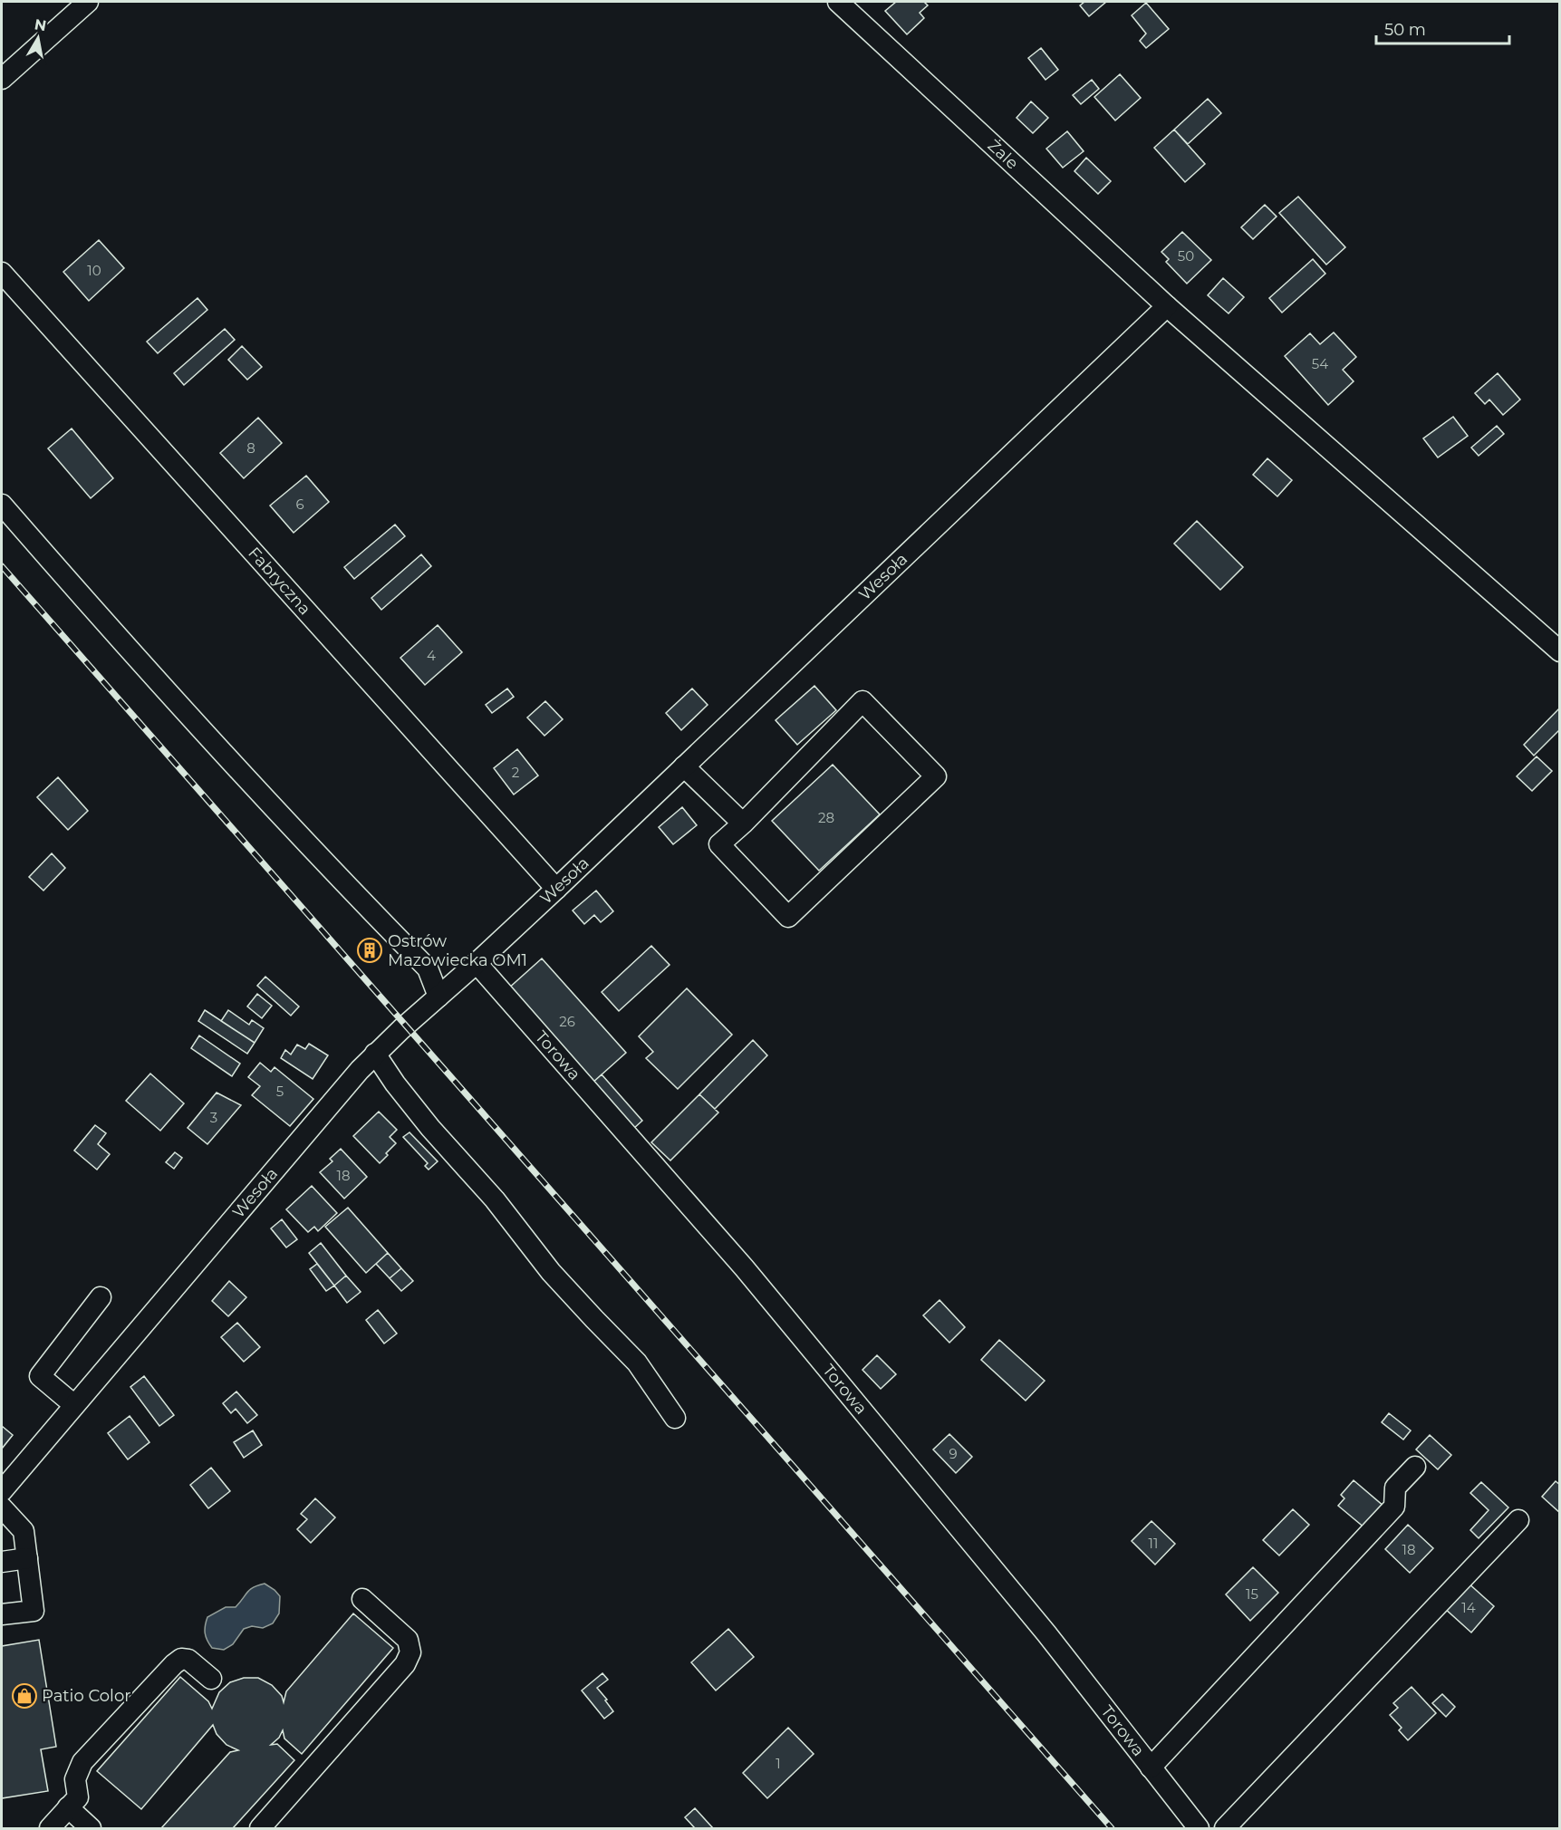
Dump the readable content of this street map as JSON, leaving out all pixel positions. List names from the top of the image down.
{
  "streets": {
    "street": [
      "Żale",
      "Wesoła",
      "Fabryczna",
      "Torowa"
    ]
  },
  "crossings": [
    ["Żale", "Wesoła"],
    ["Wesoła", "Fabryczna"],
    ["Wesoła", "Torowa"]
  ],
  "places": {
    "building": ["Ostrów Mazowiecka OM1"],
    "shop": ["Patio Color"]
  },
  "house_numbers": [
    "50",
    "10",
    "54",
    "8",
    "6",
    "4",
    "2",
    "28",
    "26",
    "5",
    "3",
    "18",
    "9",
    "11",
    "18",
    "15",
    "14",
    "1"
  ],
  "scale_bar": "50 m",
  "north": "top"
}
